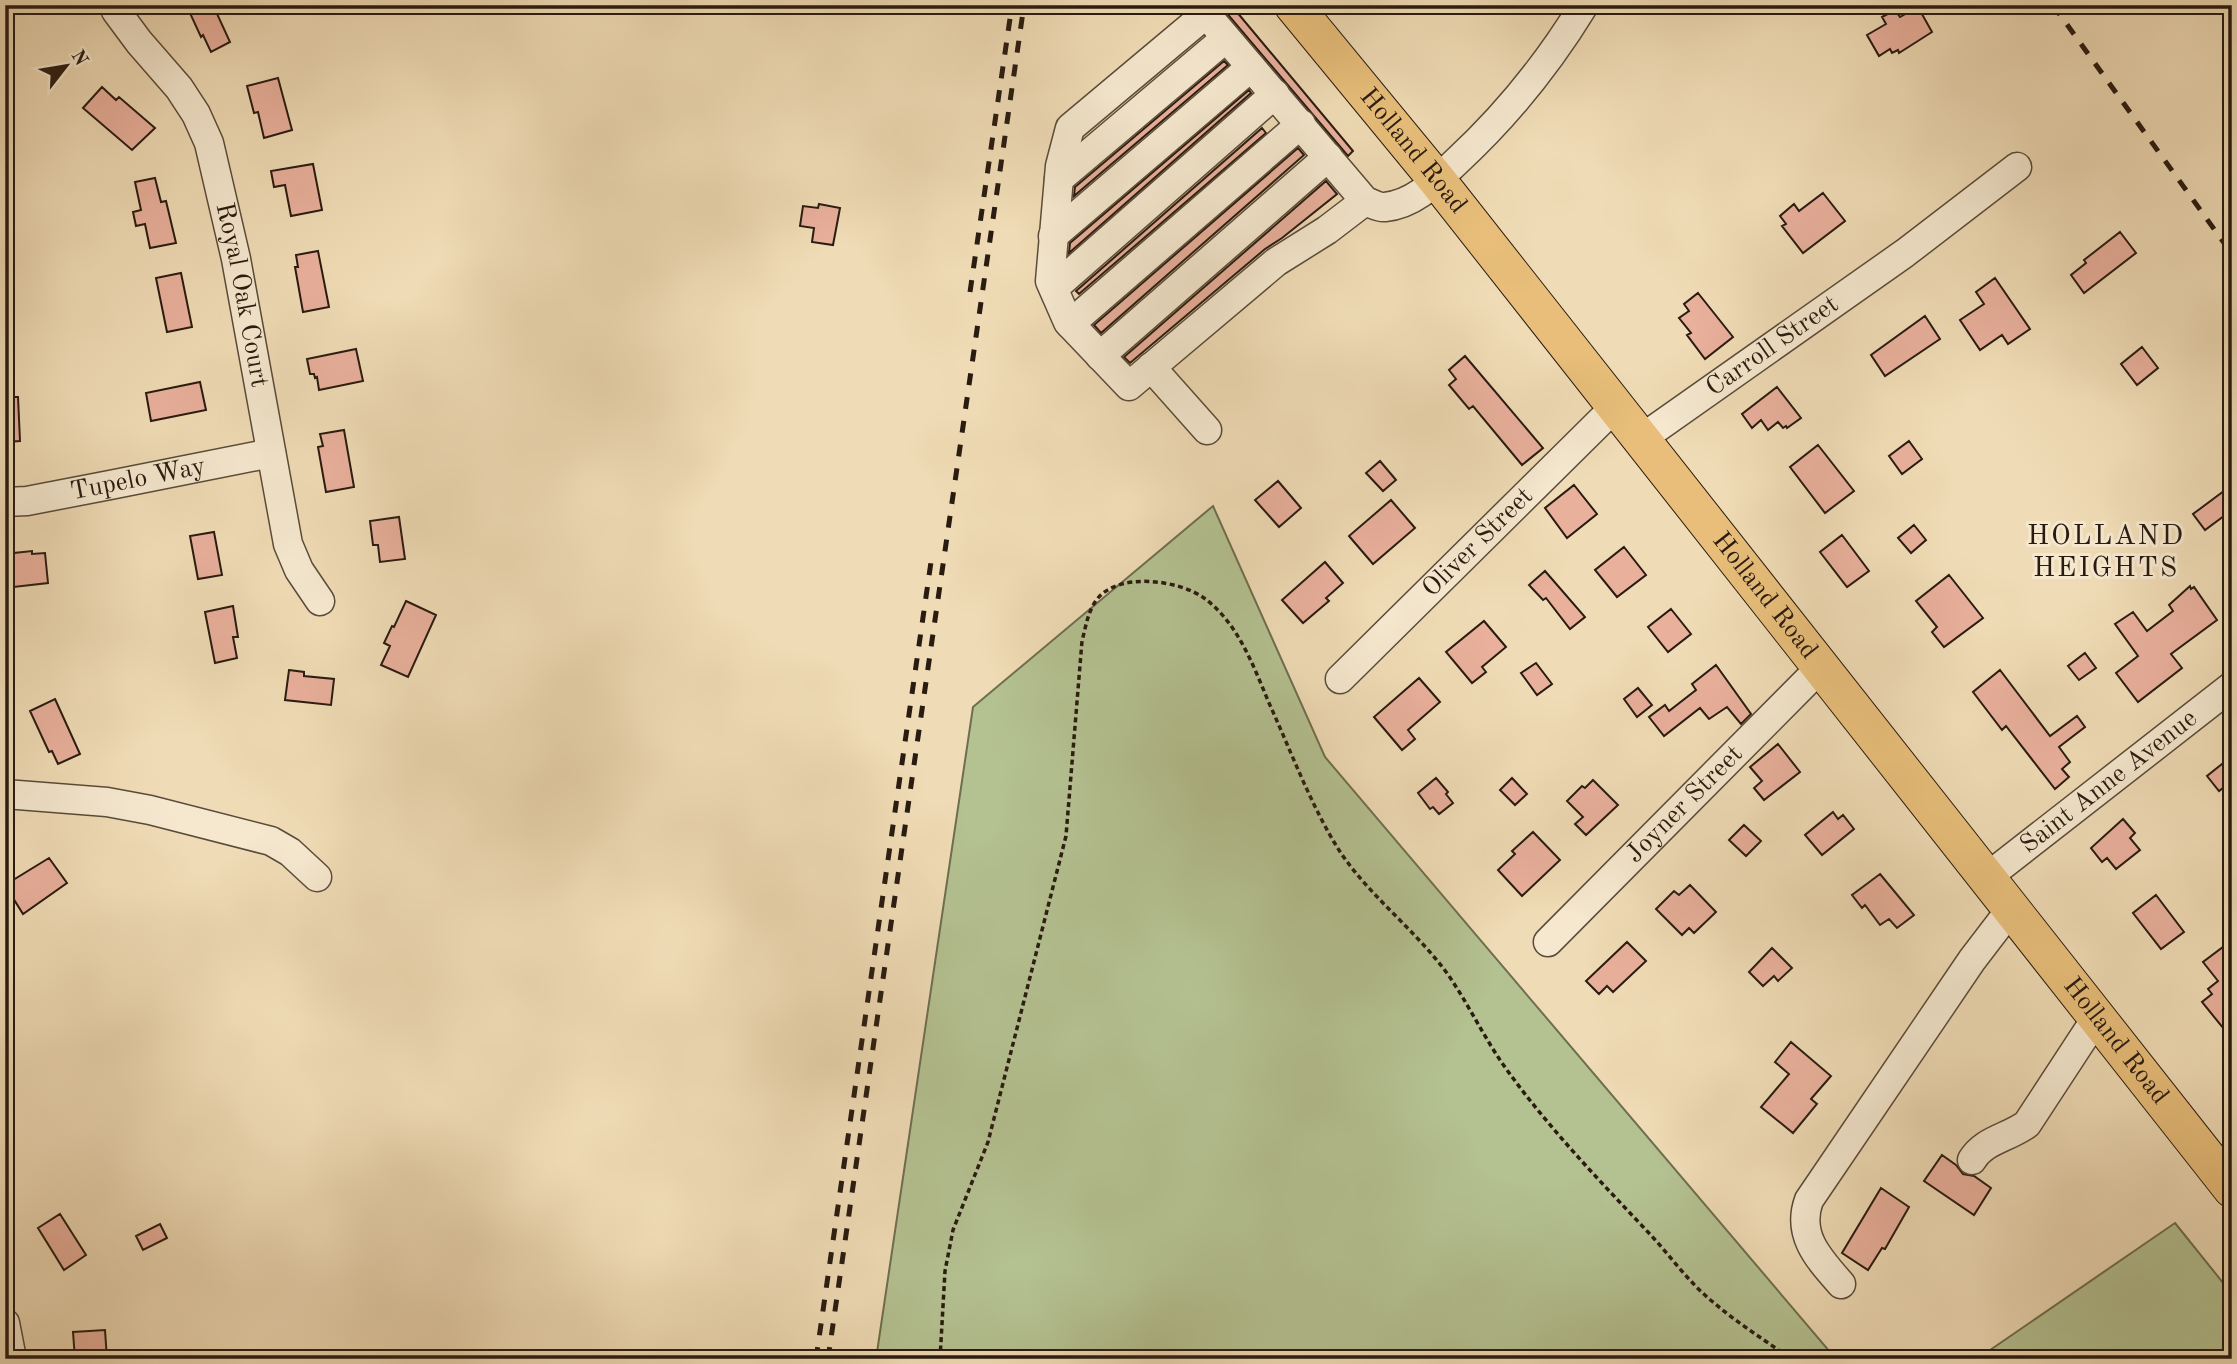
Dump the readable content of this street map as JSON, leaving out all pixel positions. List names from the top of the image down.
{
  "streets": {
    "main road": ["Holland Road"],
    "street": [
      "Royal Oak Court",
      "Carroll Street",
      "Tupelo Way",
      "Oliver Street",
      "Saint Anne Avenue",
      "Joyner Street"
    ]
  },
  "crossings": [
    ["Holland Road", "Carroll Street"],
    ["Holland Road", "Oliver Street"],
    ["Holland Road", "Saint Anne Avenue"],
    ["Holland Road", "Joyner Street"],
    ["Royal Oak Court", "Tupelo Way"]
  ],
  "districts": ["HOLLAND HEIGHTS"],
  "north": "top right"
}
